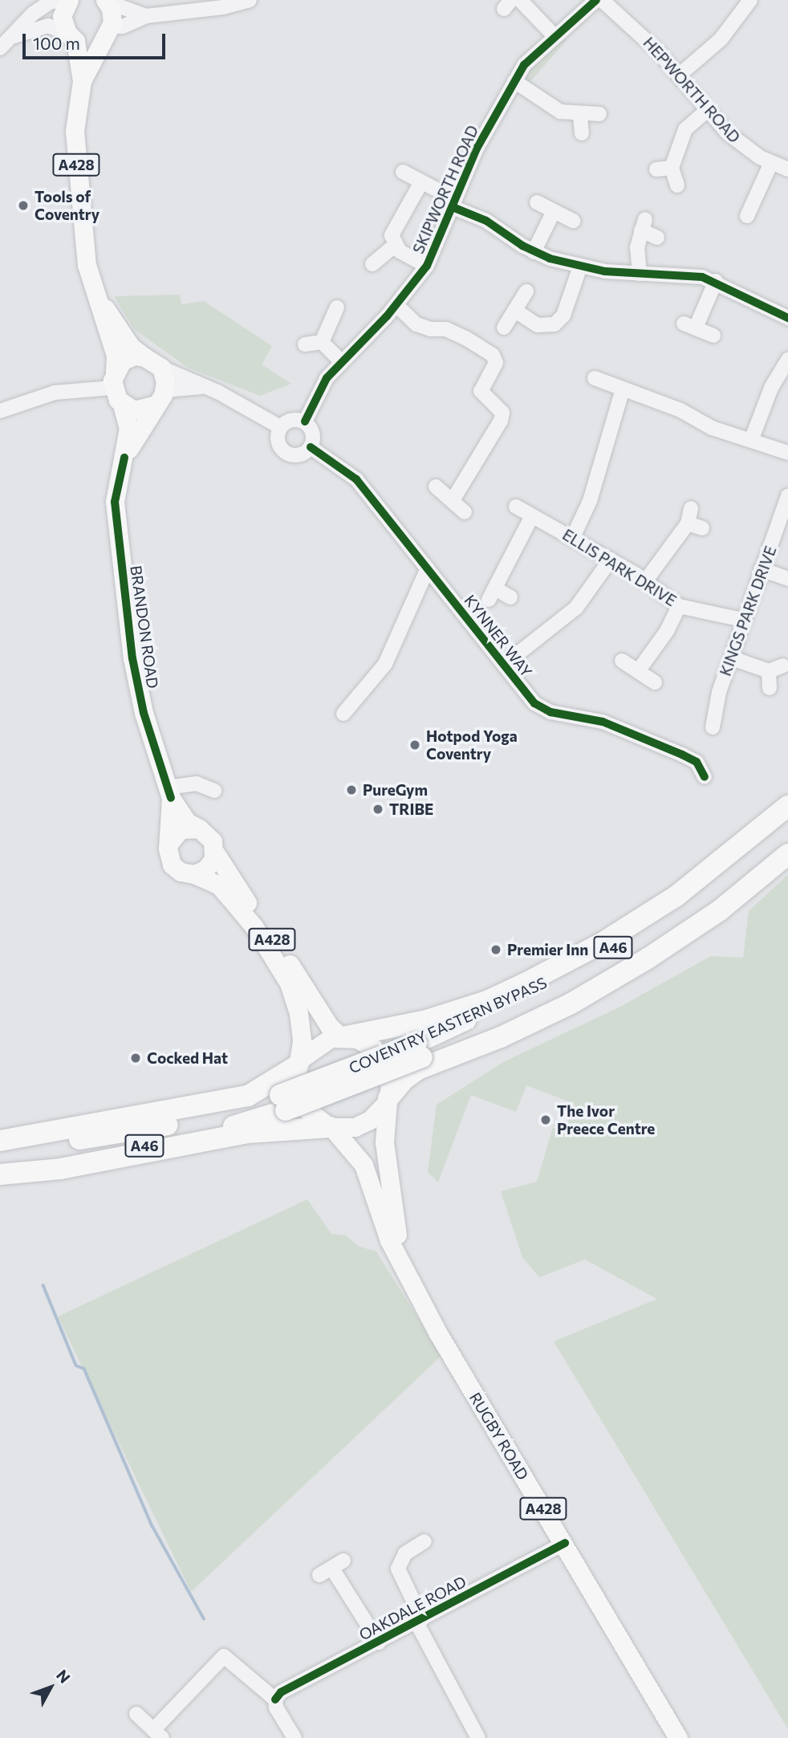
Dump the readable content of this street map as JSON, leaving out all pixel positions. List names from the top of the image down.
{
  "streets": {
    "highway": ["A46", "COVENTRY EASTERN BYPASS"],
    "main road": ["A428", "BRANDON ROAD", "RUGBY ROAD"],
    "street": [
      "HEPWORTH ROAD",
      "SKIPWORTH ROAD",
      "ELLIS PARK DRIVE",
      "KINGS PARK DRIVE",
      "KYNNER WAY",
      "OAKDALE ROAD"
    ]
  },
  "crossings": [
    ["A428", "BRANDON ROAD"],
    ["A428", "RUGBY ROAD"],
    ["SKIPWORTH ROAD", "KYNNER WAY"],
    ["ELLIS PARK DRIVE", "KINGS PARK DRIVE"],
    ["RUGBY ROAD", "OAKDALE ROAD"]
  ],
  "places": [
    "Tools of Coventry",
    "Hotpod Yoga Coventry",
    "PureGym",
    "TRIBE",
    "Premier Inn",
    "Cocked Hat",
    "The Ivor Preece Centre"
  ],
  "scale_bar": "100 m",
  "north": "top right"
}
